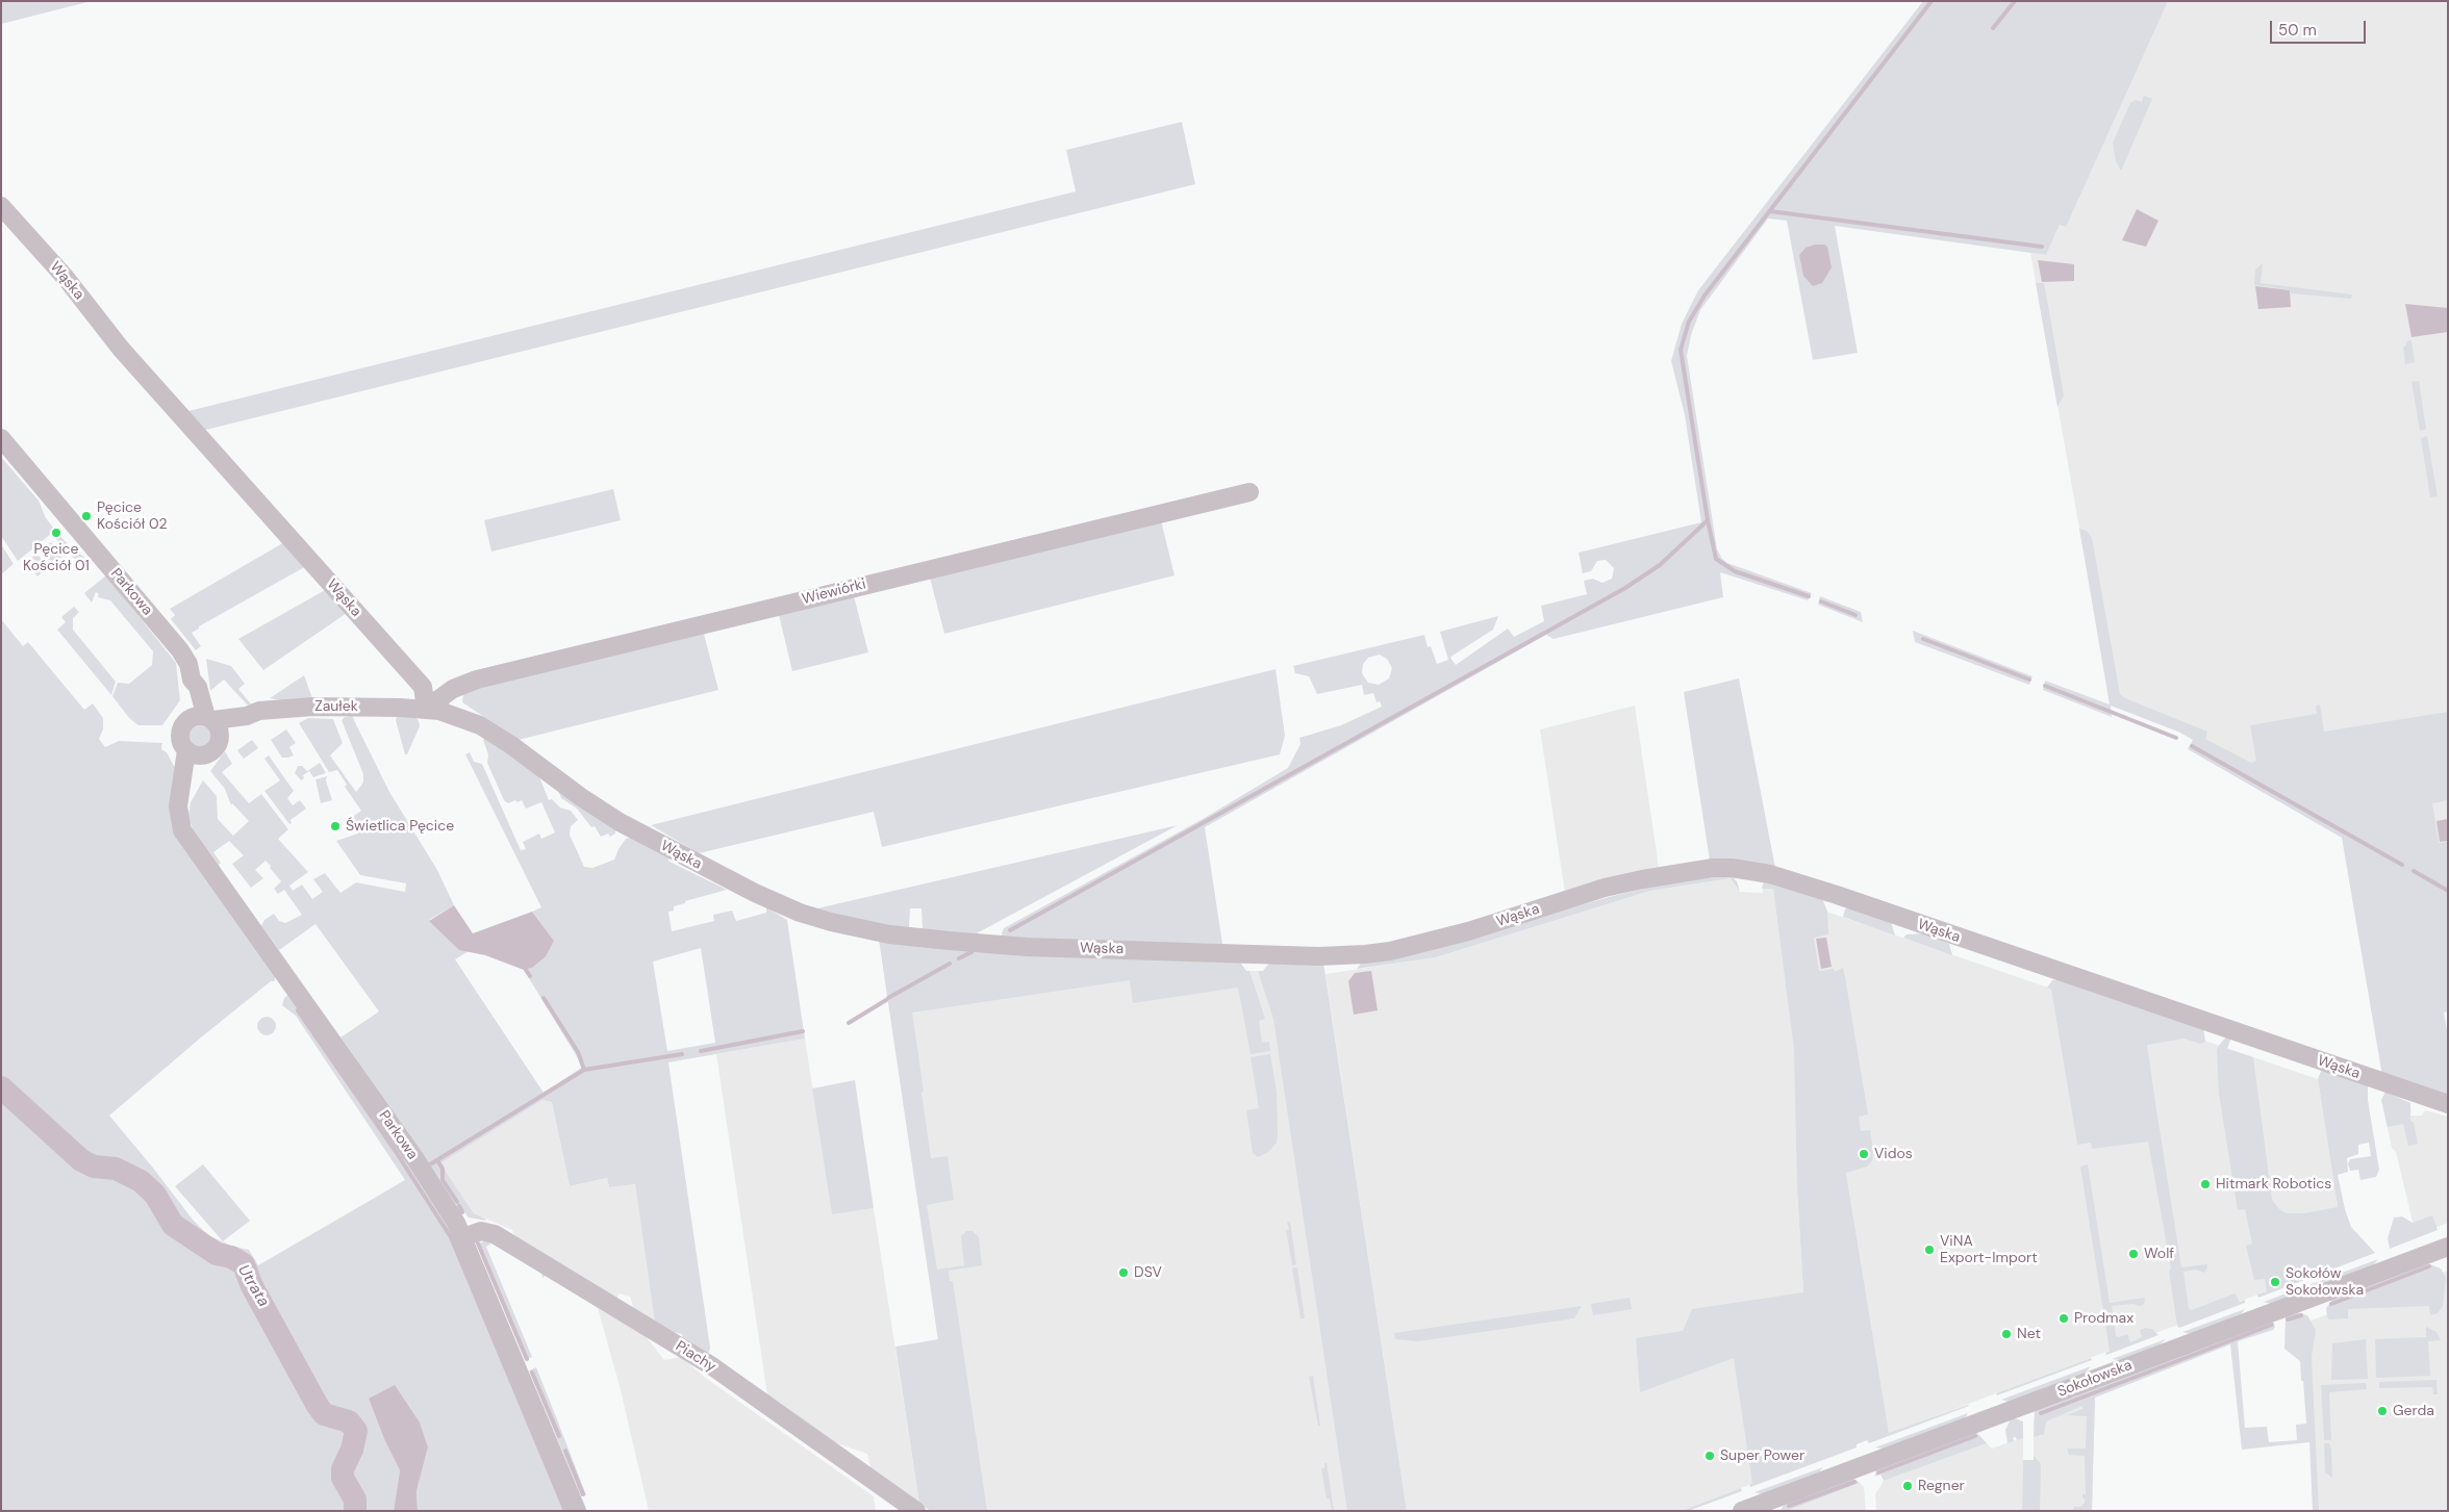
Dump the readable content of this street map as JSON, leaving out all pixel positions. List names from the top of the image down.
{
  "streets": {
    "street": [
      "Wąska",
      "Parkowa",
      "Wiewiórki",
      "Zaułek",
      "Piachy",
      "Sokołowska"
    ]
  },
  "crossings": [
    ["Wąska", "Wiewiórki"],
    ["Wąska", "Zaułek"],
    ["Parkowa", "Zaułek"],
    ["Parkowa", "Piachy"],
    ["Wiewiórki", "Zaułek"]
  ],
  "water": ["Utrata"],
  "places": [
    "Pęcice Kościół 02",
    "Pęcice Kościół 01",
    "Świetlica Pęcice",
    "Vidos",
    "Hitmark Robotics",
    "ViNA Export-Import",
    "Wolf",
    "DSV",
    "Sokołów Sokołowska",
    "Prodmax",
    "Net",
    "Gerda",
    "Super Power",
    "Regner"
  ],
  "scale_bar": "50 m"
}
